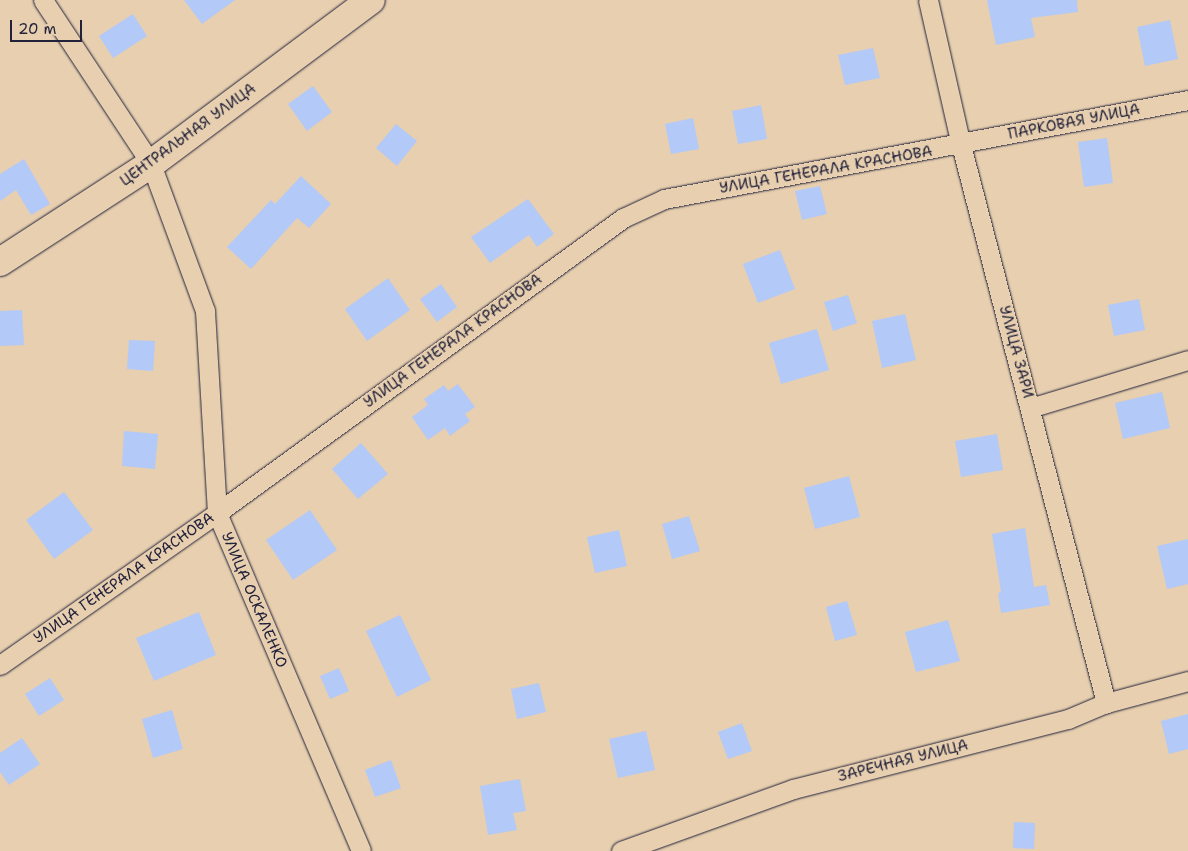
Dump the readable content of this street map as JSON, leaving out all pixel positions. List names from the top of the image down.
{
  "streets": {
    "street": [
      "ПАРКОВАЯ УЛИЦА",
      "ЦЕНТРАЛЬНАЯ УЛИЦА",
      "УЛИЦА ГЕНЕРАЛА КРАСНОВА",
      "УЛИЦА ЗАРИ",
      "УЛИЦА ОСКАЛЕНКО",
      "ЗАРЕЧНАЯ УЛИЦА"
    ]
  },
  "crossings": [
    ["ПАРКОВАЯ УЛИЦА", "УЛИЦА ГЕНЕРАЛА КРАСНОВА"],
    ["ПАРКОВАЯ УЛИЦА", "УЛИЦА ЗАРИ"],
    ["ЦЕНТРАЛЬНАЯ УЛИЦА", "УЛИЦА ОСКАЛЕНКО"],
    ["УЛИЦА ГЕНЕРАЛА КРАСНОВА", "УЛИЦА ЗАРИ"],
    ["УЛИЦА ГЕНЕРАЛА КРАСНОВА", "УЛИЦА ОСКАЛЕНКО"],
    ["УЛИЦА ЗАРИ", "ЗАРЕЧНАЯ УЛИЦА"]
  ],
  "scale_bar": "20 m"
}
